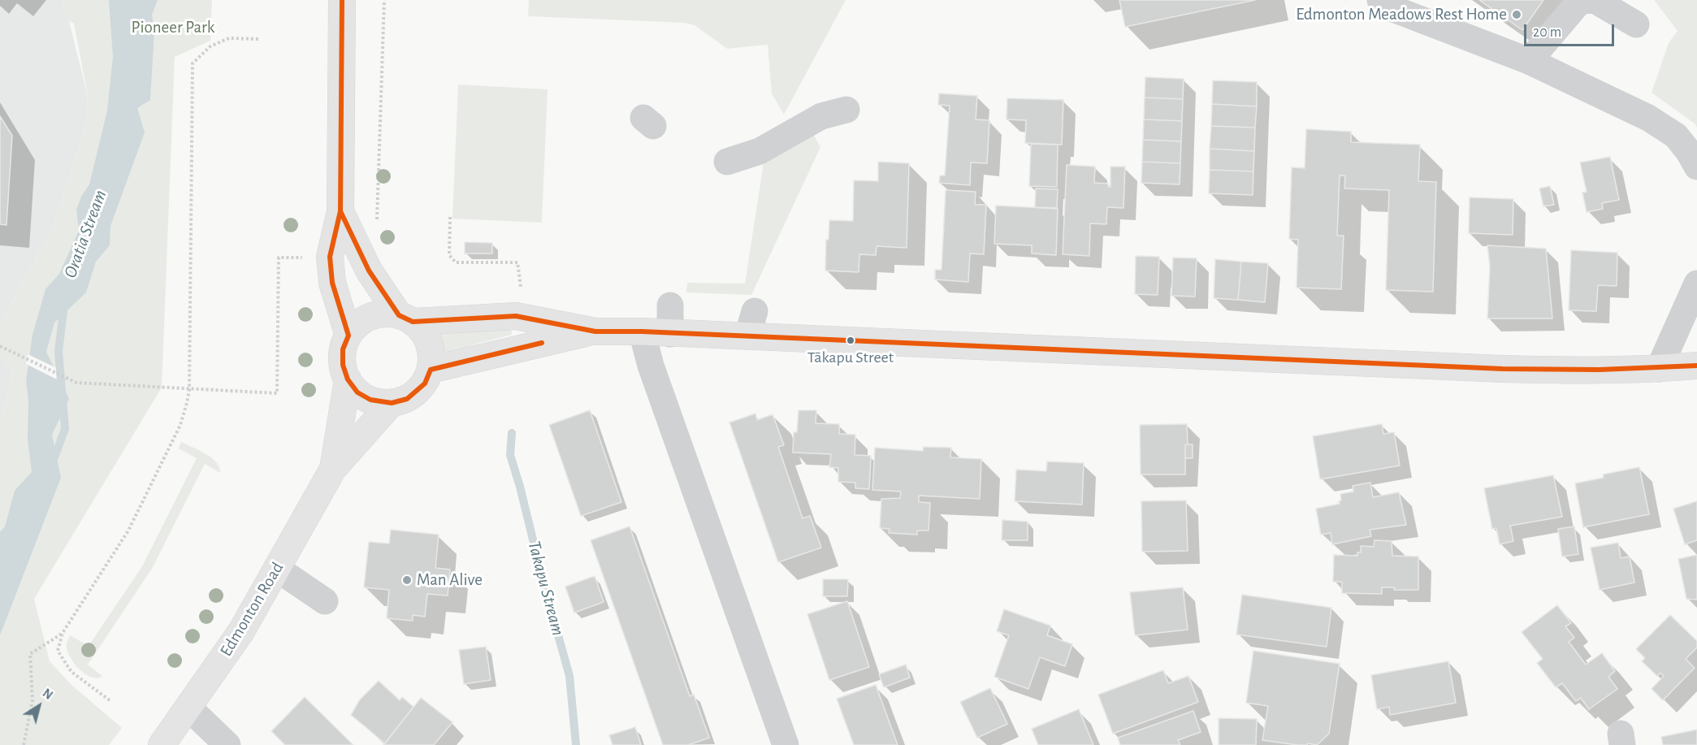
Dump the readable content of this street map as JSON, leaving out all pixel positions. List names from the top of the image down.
{
  "streets": {
    "main road": ["Edmonton Road"]
  },
  "water": ["Oratia Stream", "Takapu Stream"],
  "parks": ["Pioneer Park"],
  "places": ["Edmonton Meadows Rest Home", "Tākapu Street", "Man Alive"],
  "scale_bar": "20 m",
  "north": "top right"
}
